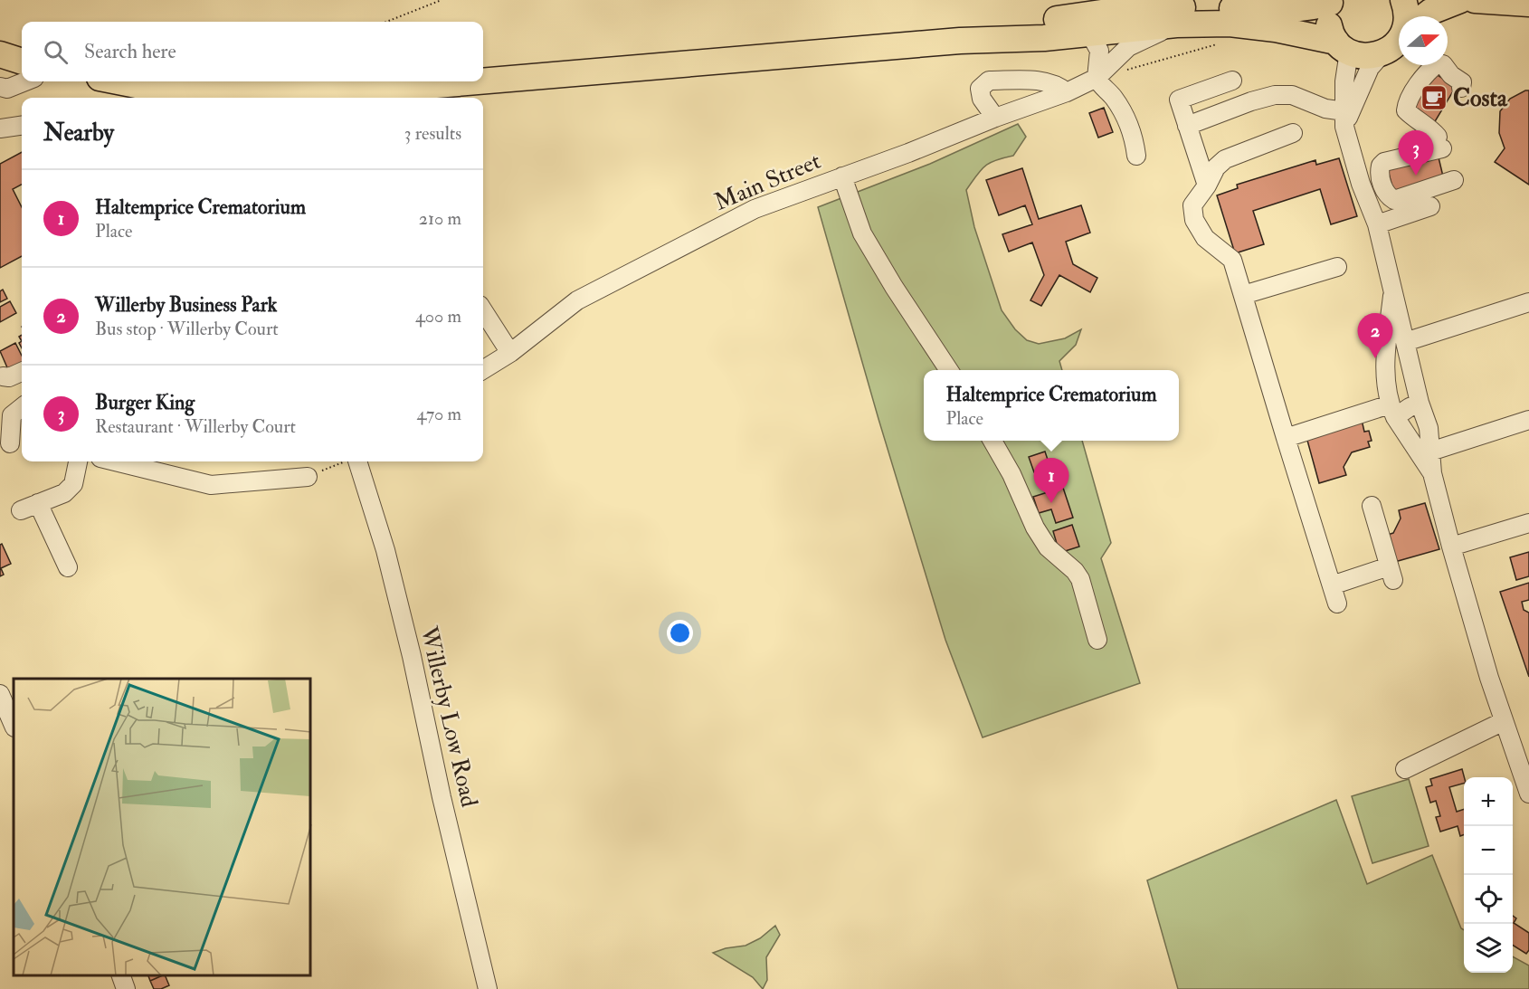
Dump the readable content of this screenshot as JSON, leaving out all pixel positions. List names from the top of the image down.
{
  "streets": {
    "street": ["Main Street", "Willerby Low Road"]
  },
  "places": {
    "cafe": ["Costa"]
  },
  "north": "right",
  "page": {
    "search": "Search here",
    "heading": ["Nearby", "3 results"],
    "pins": ["3", "2", "1"],
    "list": [
      {
        "mark": "1",
        "name": "Haltemprice Crematorium",
        "note": "Place",
        "value": "210 m"
      },
      {
        "mark": "2",
        "name": "Willerby Business Park",
        "note": "Bus stop · Willerby Court",
        "value": "400 m"
      },
      {
        "mark": "3",
        "name": "Burger King",
        "note": "Restaurant · Willerby Court",
        "value": "470 m"
      }
    ],
    "popup": ["Haltemprice Crematorium", "Place"],
    "map_buttons": ["+", "−"]
  }
}
